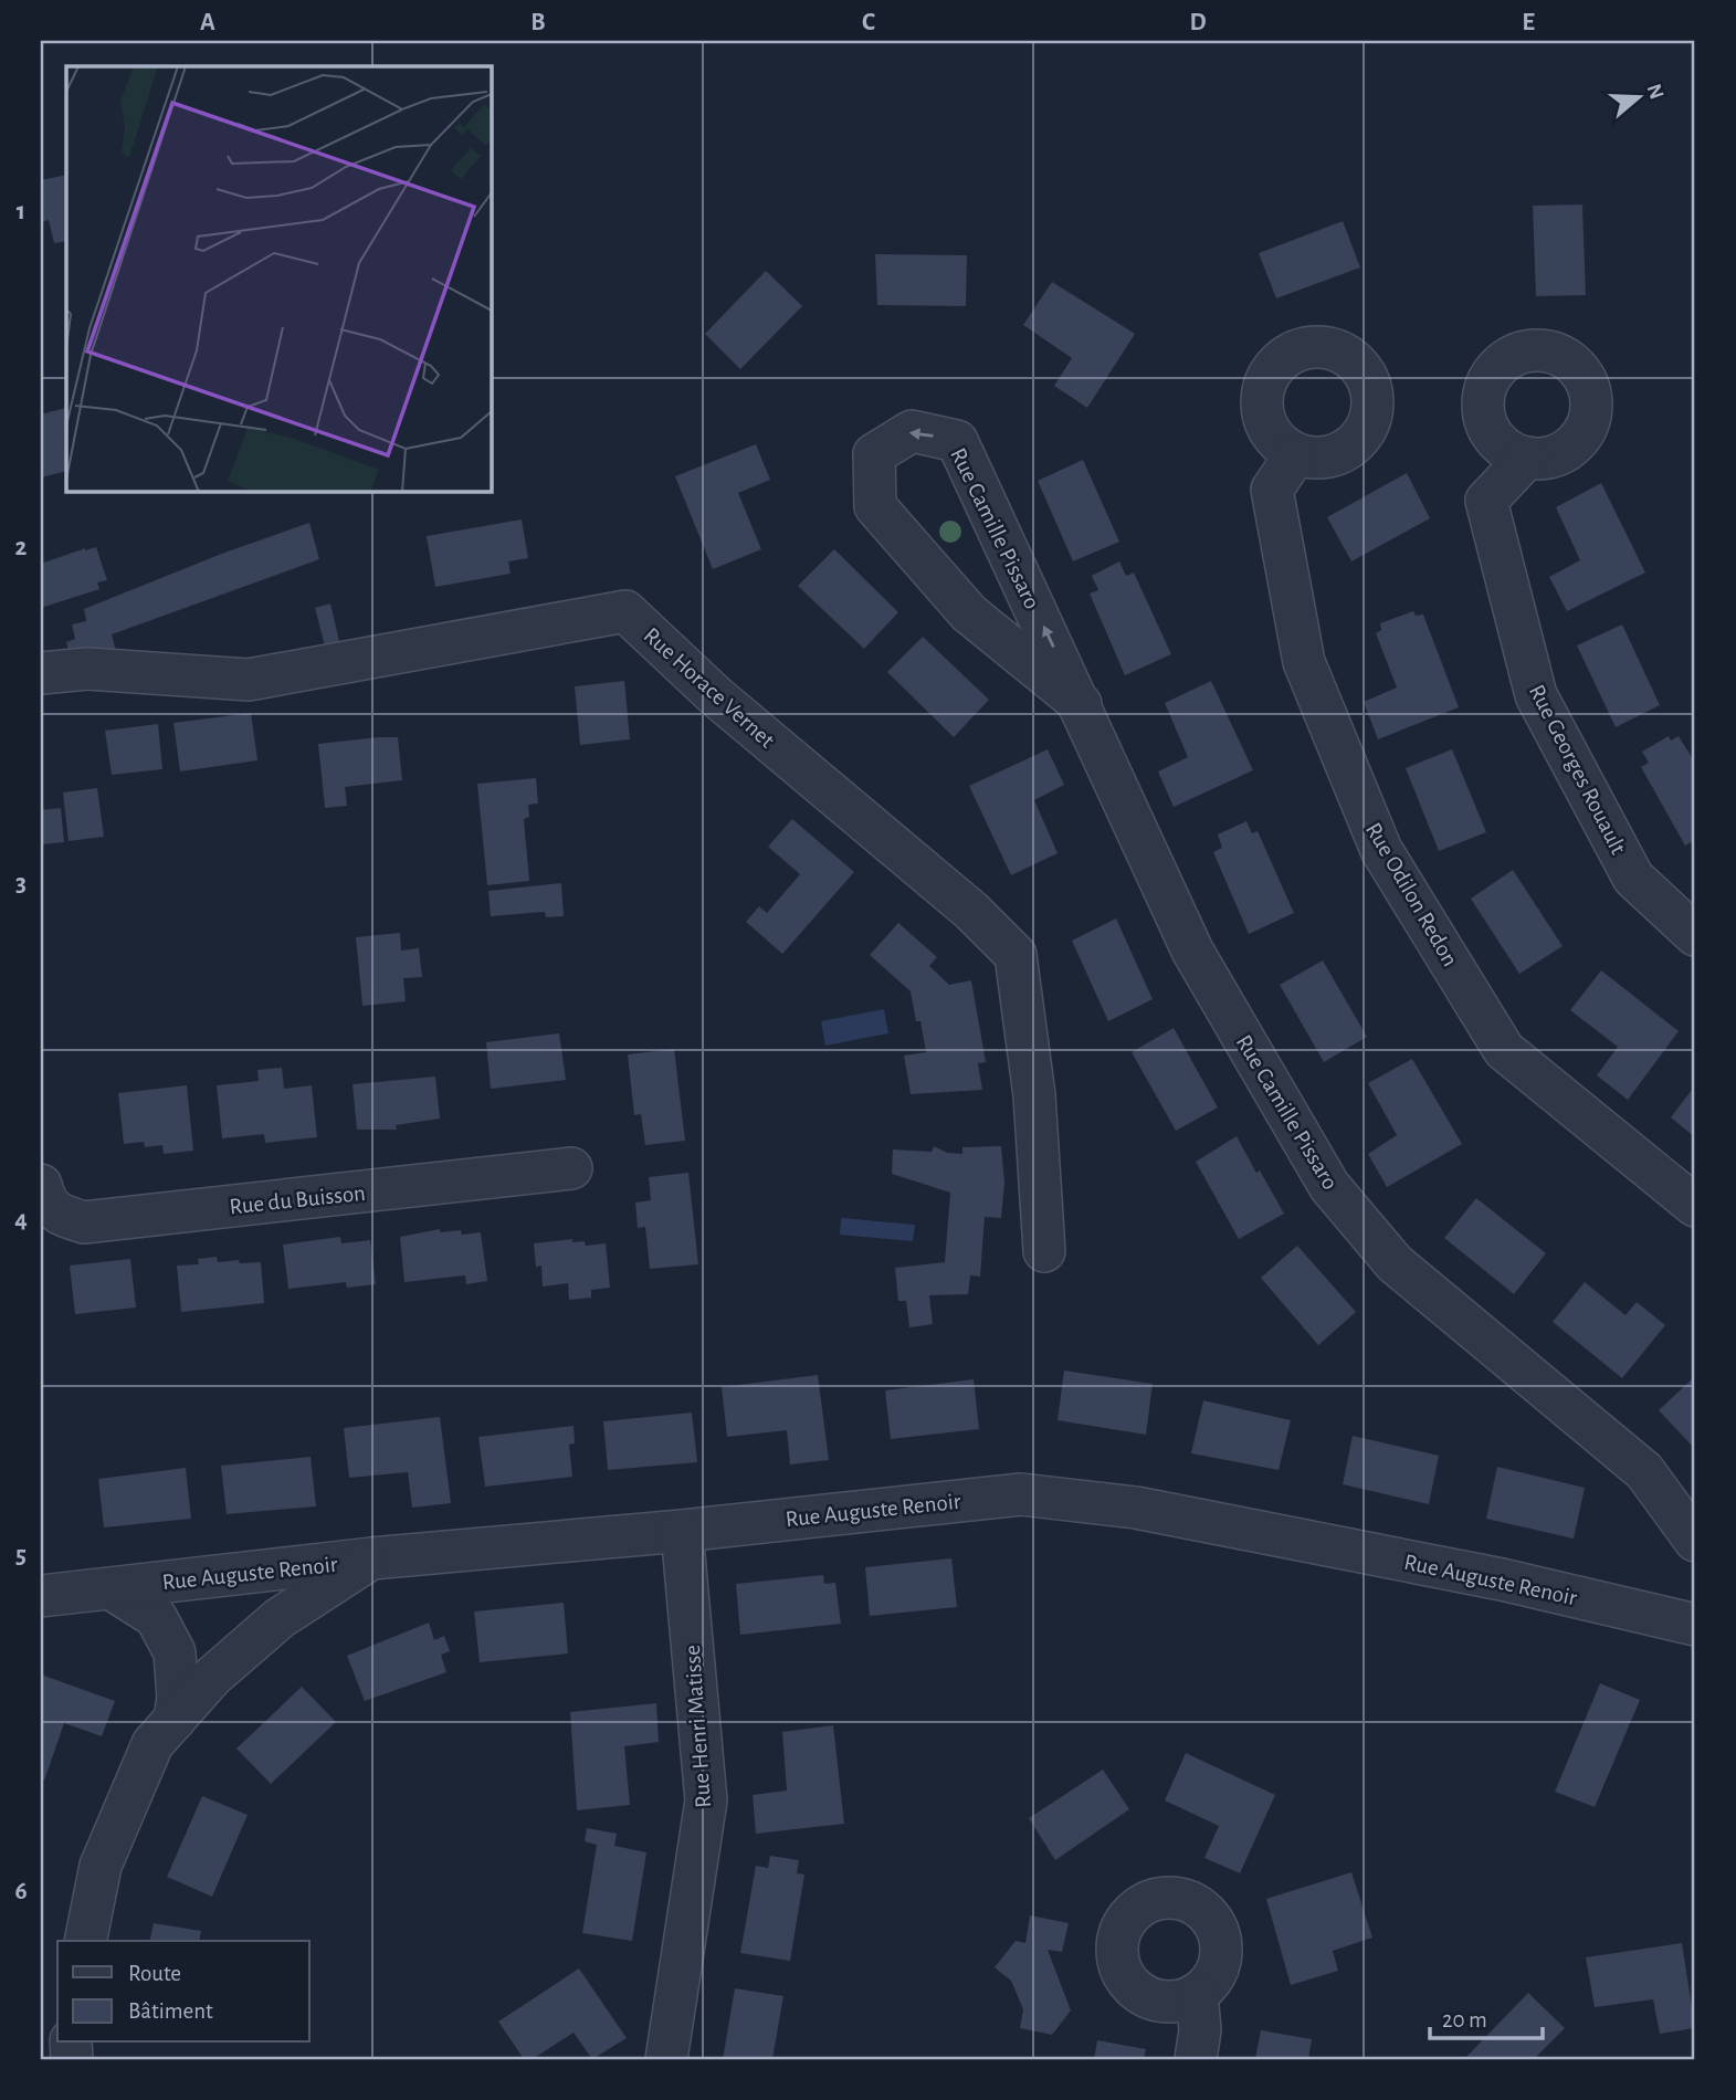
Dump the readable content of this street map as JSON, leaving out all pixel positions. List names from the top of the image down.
{
  "streets": {
    "street": [
      "Rue Camille Pissaro",
      "Rue Horace Vernet",
      "Rue Georges Rouault",
      "Rue Odilon Redon",
      "Rue du Buisson",
      "Rue Auguste Renoir",
      "Rue Henri Matisse"
    ]
  },
  "crossings": [
    ["Rue Auguste Renoir", "Rue Henri Matisse"]
  ],
  "legend": ["Route", "Bâtiment"],
  "scale_bar": "20 m",
  "north": "right",
  "grid": {
    "columns": [
      "A",
      "B",
      "C",
      "D",
      "E"
    ],
    "rows": [
      "1",
      "2",
      "3",
      "4",
      "5",
      "6"
    ]
  }
}
